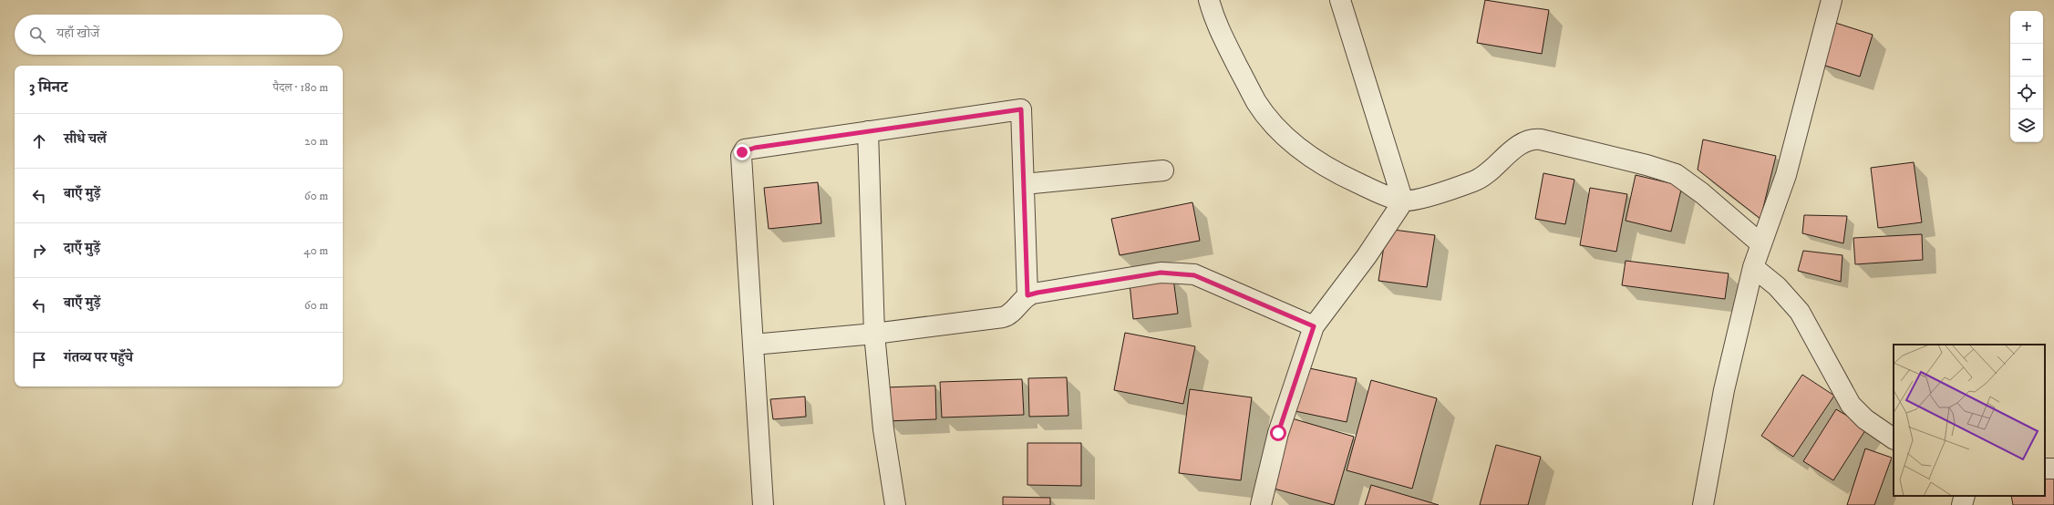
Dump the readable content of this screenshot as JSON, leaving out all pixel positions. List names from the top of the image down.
{
  "page": {
    "map_buttons": ["+", "−"],
    "search": "यहाँ खोजें",
    "heading": ["3 मिनट", "पैदल · 180 m"],
    "list": [
      ["सीधे चलें", "20 m"],
      ["बाएँ मुड़ें", "60 m"],
      ["दाएँ मुड़ें", "40 m"],
      ["बाएँ मुड़ें", "60 m"],
      "गंतव्य पर पहुँचे"
    ]
  }
}
